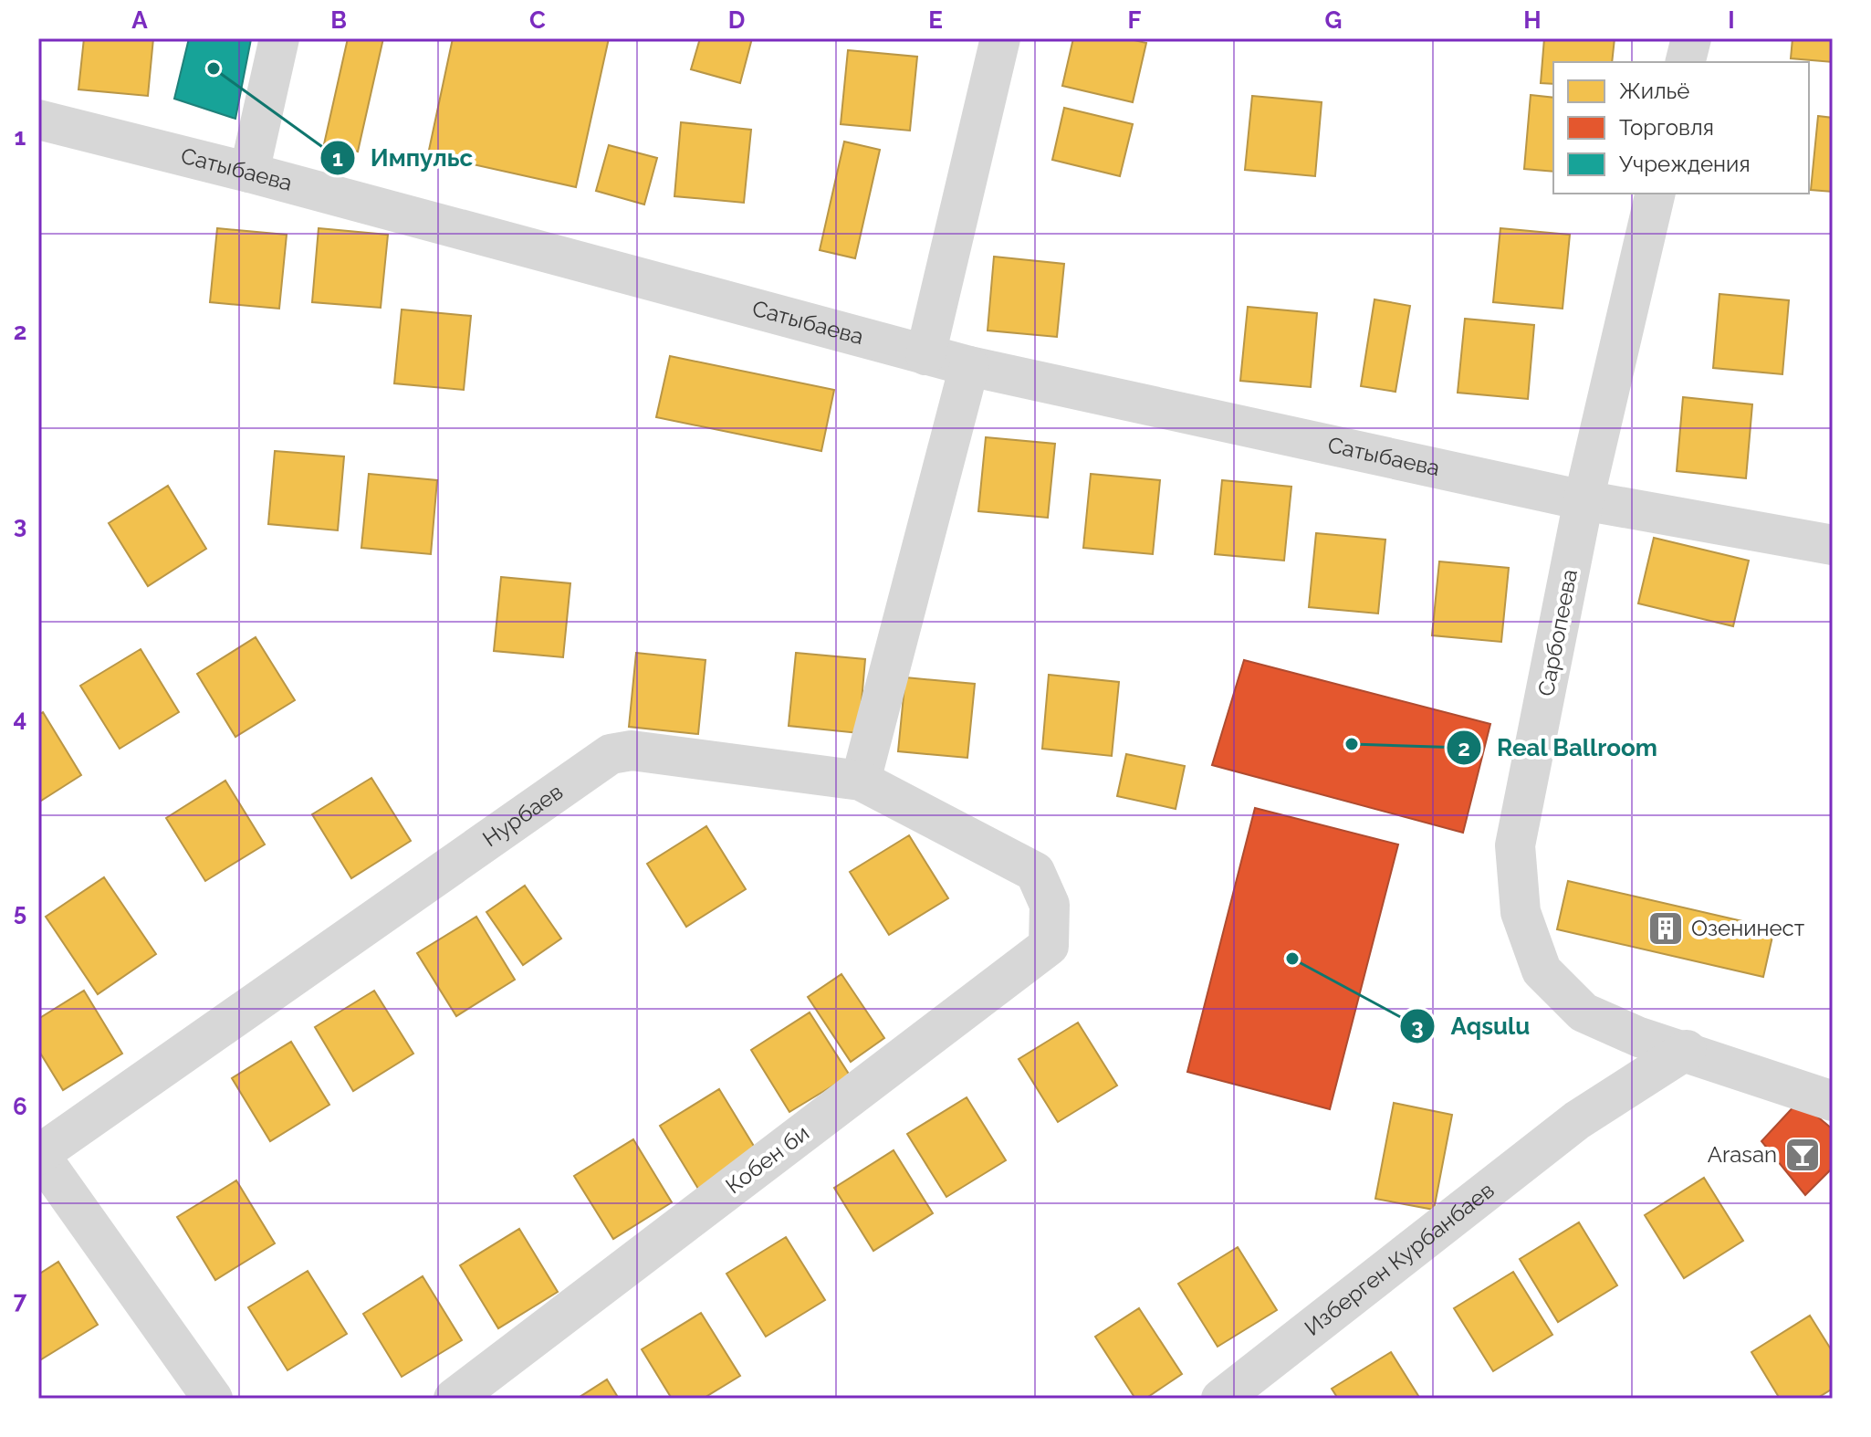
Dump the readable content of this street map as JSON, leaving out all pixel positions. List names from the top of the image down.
{
  "streets": {
    "street": [
      "Сатыбаева",
      "Сарбопеева",
      "Нурбаев",
      "Кобен би",
      "Изберген Курбанбаев"
    ]
  },
  "crossings": [
    ["Сатыбаева", "Сарбопеева"],
    ["Сарбопеева", "Изберген Курбанбаев"],
    ["Нурбаев", "Кобен би"]
  ],
  "places": {
    "other": ["Импульс", "Real Ballroom", "Aqsulu"],
    "building": ["Озенинест"],
    "bar": ["Arasan"]
  },
  "legend": ["Жильё", "Торговля", "Учреждения"],
  "grid": {
    "columns": [
      "A",
      "B",
      "C",
      "D",
      "E",
      "F",
      "G",
      "H",
      "I"
    ],
    "rows": [
      "1",
      "2",
      "3",
      "4",
      "5",
      "6",
      "7"
    ]
  }
}
